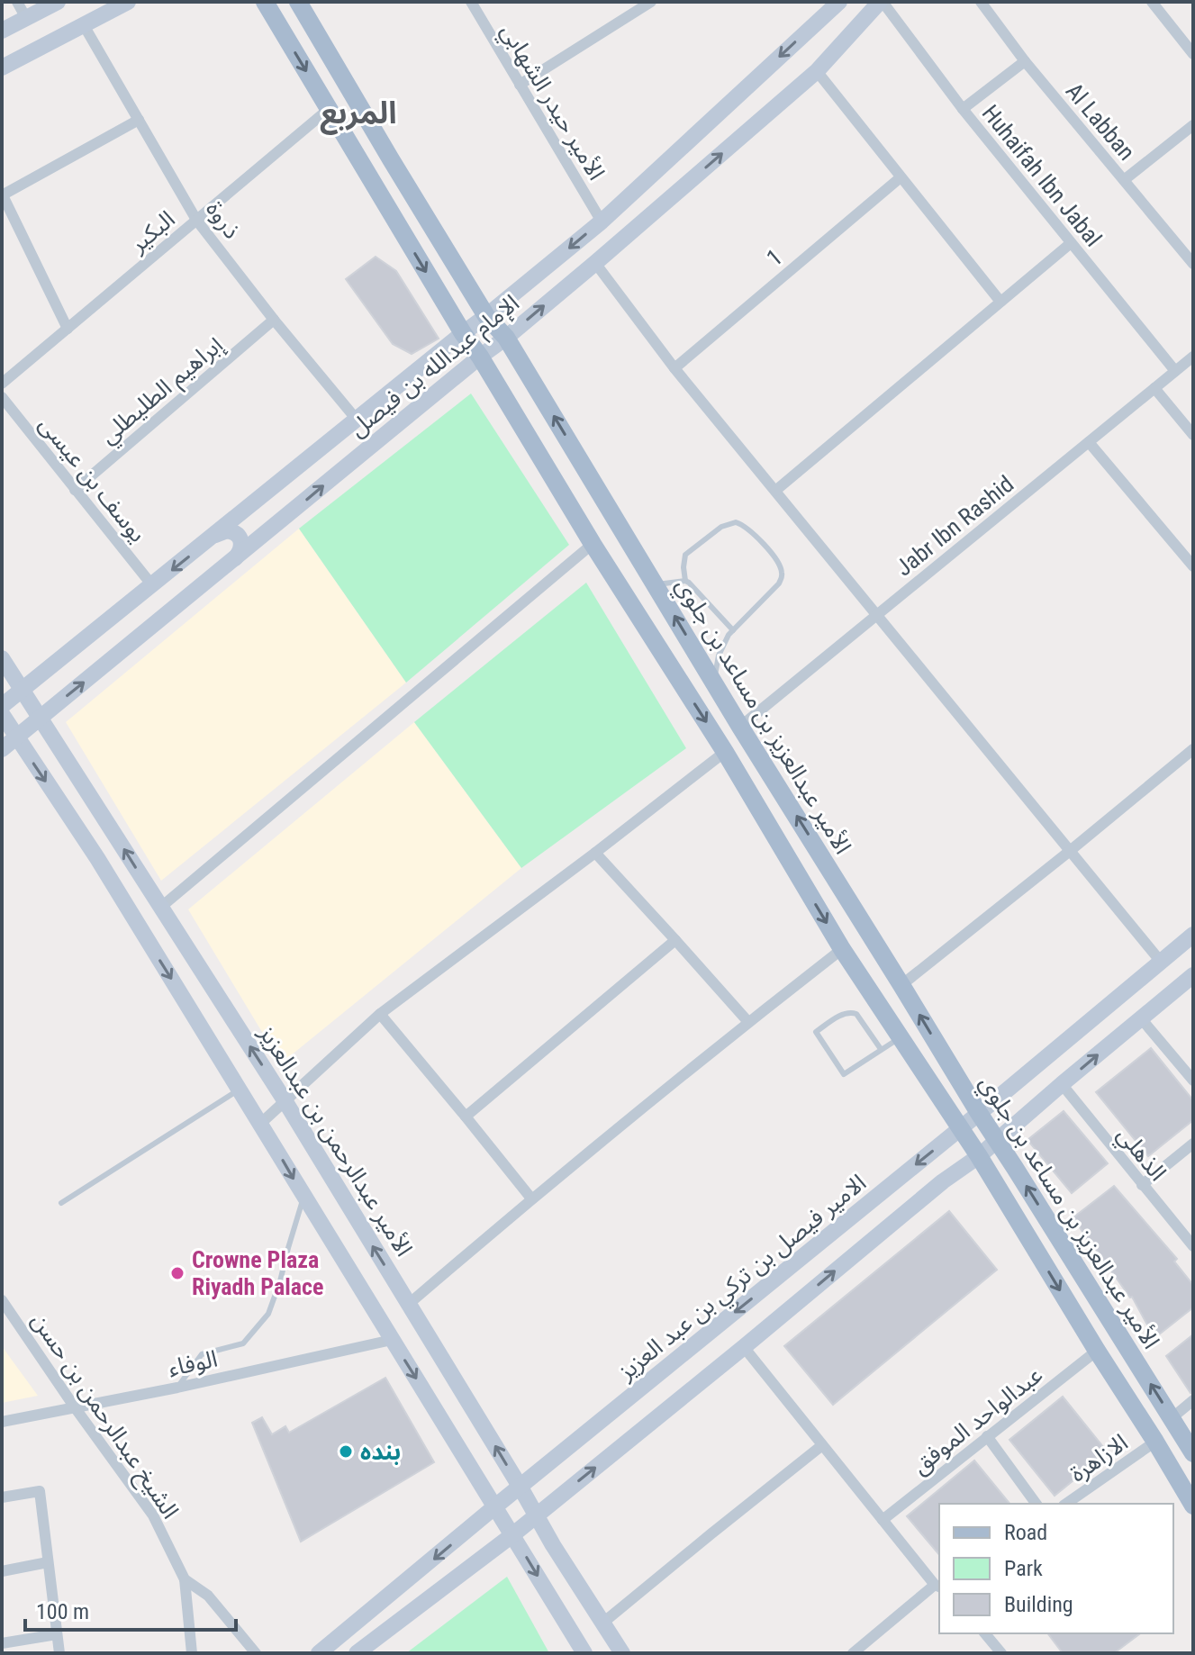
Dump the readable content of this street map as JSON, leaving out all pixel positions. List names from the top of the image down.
{
  "streets": {
    "main road": ["الأمير عبدالعزيز بن مساعد بن جلوي"],
    "street": [
      "الأمير حيدر الشهابي",
      "Al Labban",
      "Huhaifah Ibn Jabal",
      "ذروة",
      "البكير",
      "1",
      "الإمام عبدالله بن فيصل",
      "إبراهيم الطليطلي",
      "يوسف بن عيسى",
      "Jabr Ibn Rashid",
      "الأمير عبدالرحمن بن عبدالعزيز",
      "الذهلي",
      "الامير فيصل بن تركي بن عبد العزيز",
      "الوفاء",
      "الشيخ عبدالرحمن بن حسن",
      "عبدالواحد الموفق",
      "الازاهرة"
    ]
  },
  "crossings": [
    ["الأمير حيدر الشهابي", "الإمام عبدالله بن فيصل"],
    ["Huhaifah Ibn Jabal", "الإمام عبدالله بن فيصل"],
    ["Huhaifah Ibn Jabal", "Jabr Ibn Rashid"],
    ["ذروة", "البكير"],
    ["ذروة", "الإمام عبدالله بن فيصل"],
    ["ذروة", "إبراهيم الطليطلي"],
    ["البكير", "الأمير عبدالعزيز بن مساعد بن جلوي"],
    ["الإمام عبدالله بن فيصل", "يوسف بن عيسى"],
    ["الإمام عبدالله بن فيصل", "الأمير عبدالعزيز بن مساعد بن جلوي"],
    ["الإمام عبدالله بن فيصل", "الأمير عبدالرحمن بن عبدالعزيز"],
    ["إبراهيم الطليطلي", "يوسف بن عيسى"],
    ["Jabr Ibn Rashid", "الأمير عبدالعزيز بن مساعد بن جلوي"],
    ["الأمير عبدالعزيز بن مساعد بن جلوي", "الامير فيصل بن تركي بن عبد العزيز"],
    ["الأمير عبدالعزيز بن مساعد بن جلوي", "عبدالواحد الموفق"],
    ["الأمير عبدالعزيز بن مساعد بن جلوي", "الازاهرة"],
    ["الأمير عبدالرحمن بن عبدالعزيز", "الامير فيصل بن تركي بن عبد العزيز"],
    ["الوفاء", "الشيخ عبدالرحمن بن حسن"]
  ],
  "districts": ["المربع"],
  "places": ["Crowne Plaza Riyadh Palace", "بنده"],
  "legend": ["Road", "Park", "Building"],
  "scale_bar": "100 m"
}
